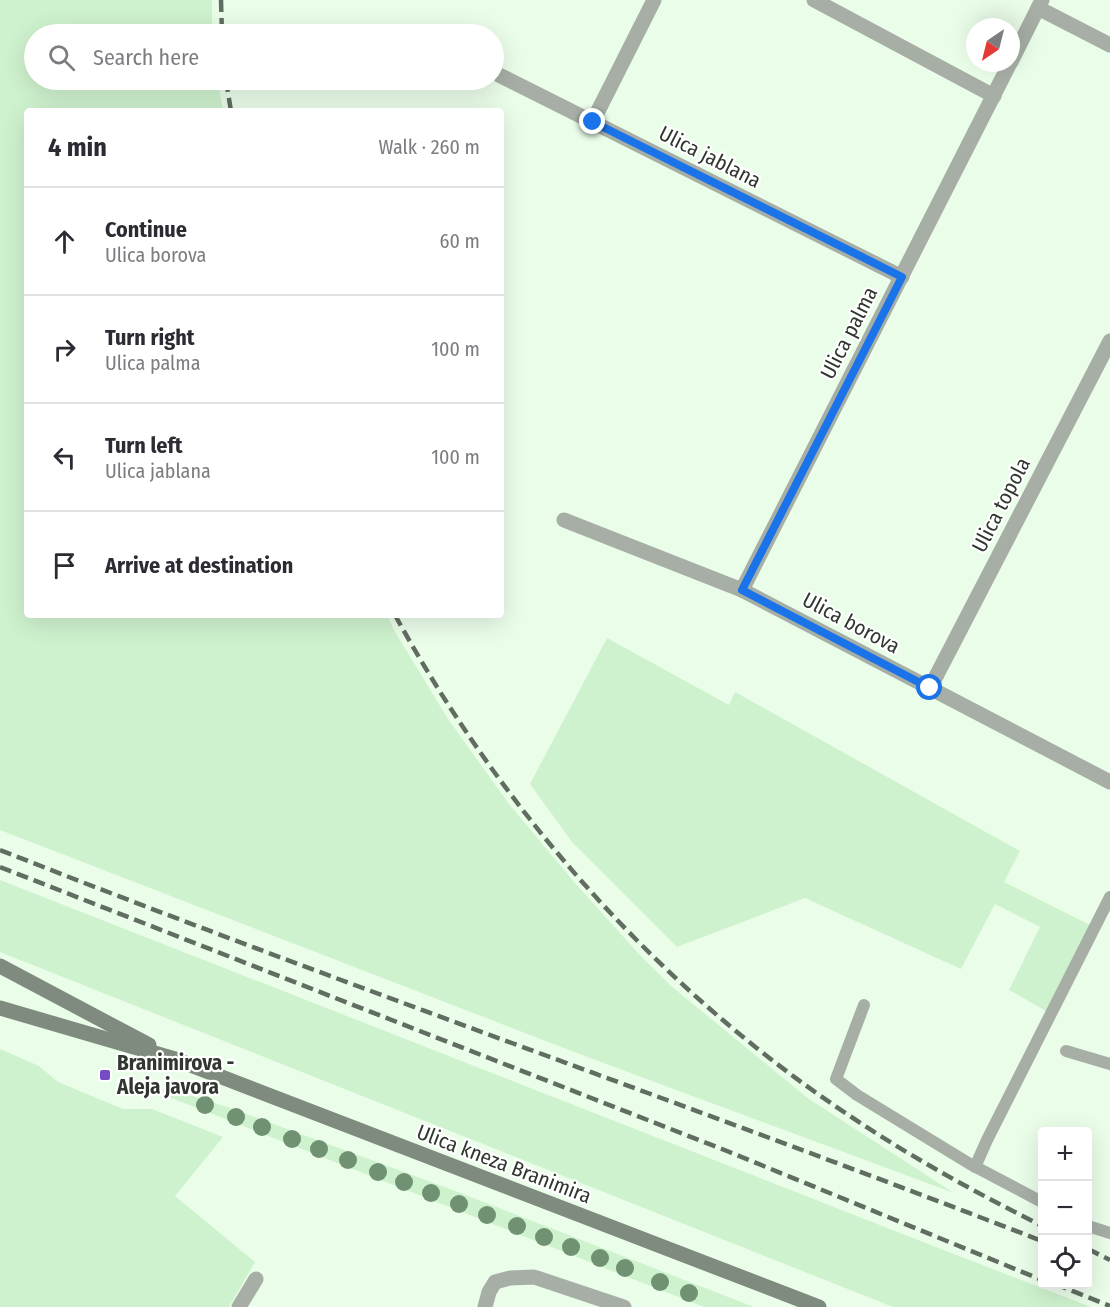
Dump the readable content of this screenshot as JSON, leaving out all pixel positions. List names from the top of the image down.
{
  "streets": {
    "main road": ["Ulica kneza Branimira"],
    "street": [
      "Ulica jablana",
      "Ulica palma",
      "Ulica topola",
      "Ulica borova"
    ]
  },
  "crossings": [
    ["Ulica jablana", "Ulica palma"],
    ["Ulica palma", "Ulica borova"],
    ["Ulica topola", "Ulica borova"]
  ],
  "places": {
    "transit": ["Branimirova - Aleja javora"]
  },
  "north": "bottom left",
  "page": {
    "search": "Search here",
    "heading": ["4 min", "Walk · 260 m"],
    "list": [
      ["Continue", "Ulica borova", "60 m"],
      ["Turn right", "Ulica palma", "100 m"],
      ["Turn left", "Ulica jablana", "100 m"],
      "Arrive at destination"
    ],
    "map_buttons": ["+", "−"]
  }
}
